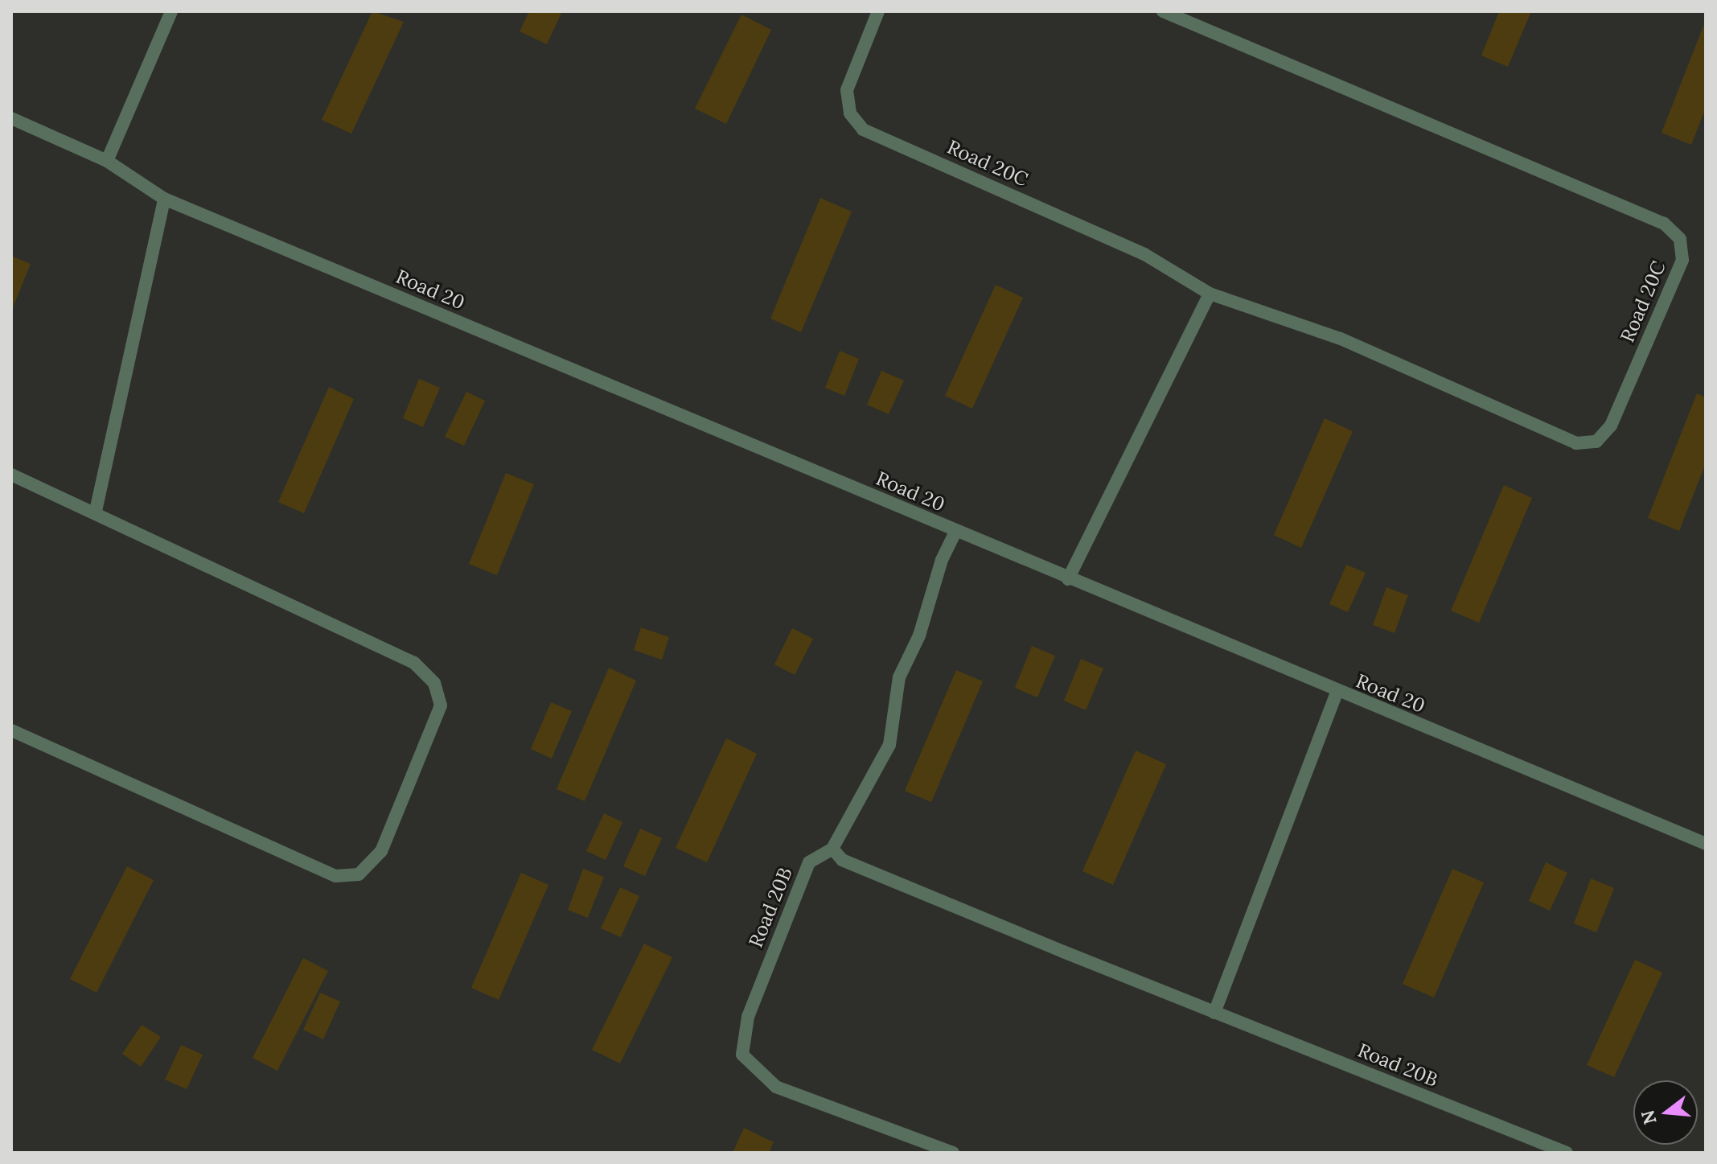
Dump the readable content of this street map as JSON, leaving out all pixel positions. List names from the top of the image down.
{
  "streets": {
    "street": ["Road 20C", "Road 20", "Road 20B"]
  },
  "north": "left"
}
